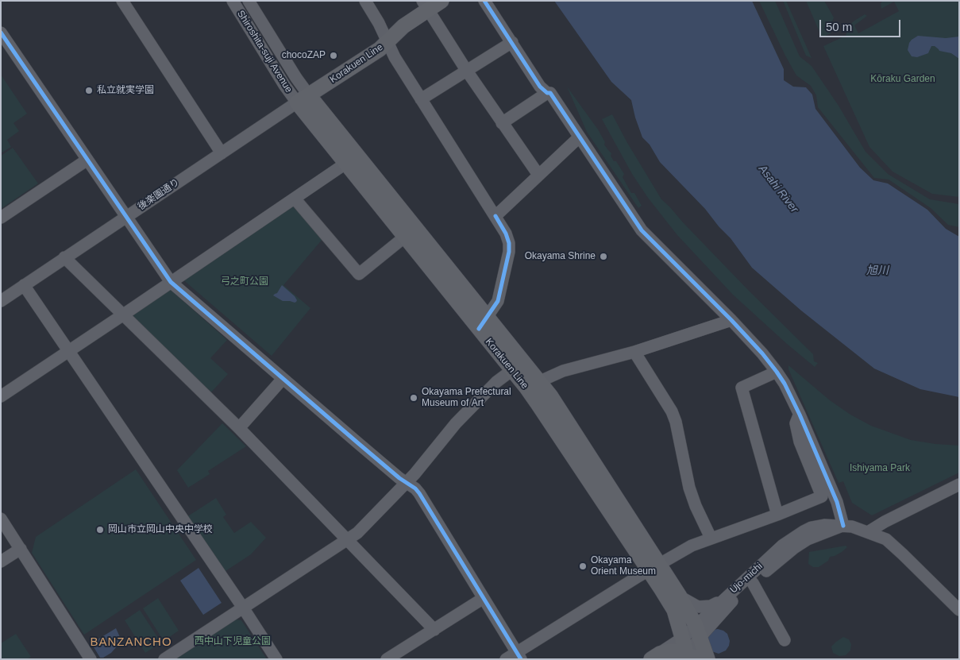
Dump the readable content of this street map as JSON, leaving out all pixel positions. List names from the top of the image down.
{
  "streets": {
    "main road": ["Korakuen Line"],
    "street": ["Shiroshita-suji Avenue", "後楽園通り", "Ujo-michi"]
  },
  "crossings": [
    ["Shiroshita-suji Avenue", "Korakuen Line"],
    ["Shiroshita-suji Avenue", "後楽園通り"],
    ["Korakuen Line", "後楽園通り"],
    ["Korakuen Line", "Ujo-michi"]
  ],
  "districts": ["BANZANCHO"],
  "water": ["Asahi River", "旭川"],
  "parks": [
    "Kōraku Garden",
    "弓之町公園",
    "Ishiyama Park",
    "西中山下児童公園"
  ],
  "places": [
    "chocoZAP",
    "私立就実学園",
    "Okayama Shrine",
    "Okayama Prefectural Museum of Art",
    "岡山市立岡山中央中学校",
    "Okayama Orient Museum"
  ],
  "scale_bar": "50 m"
}
